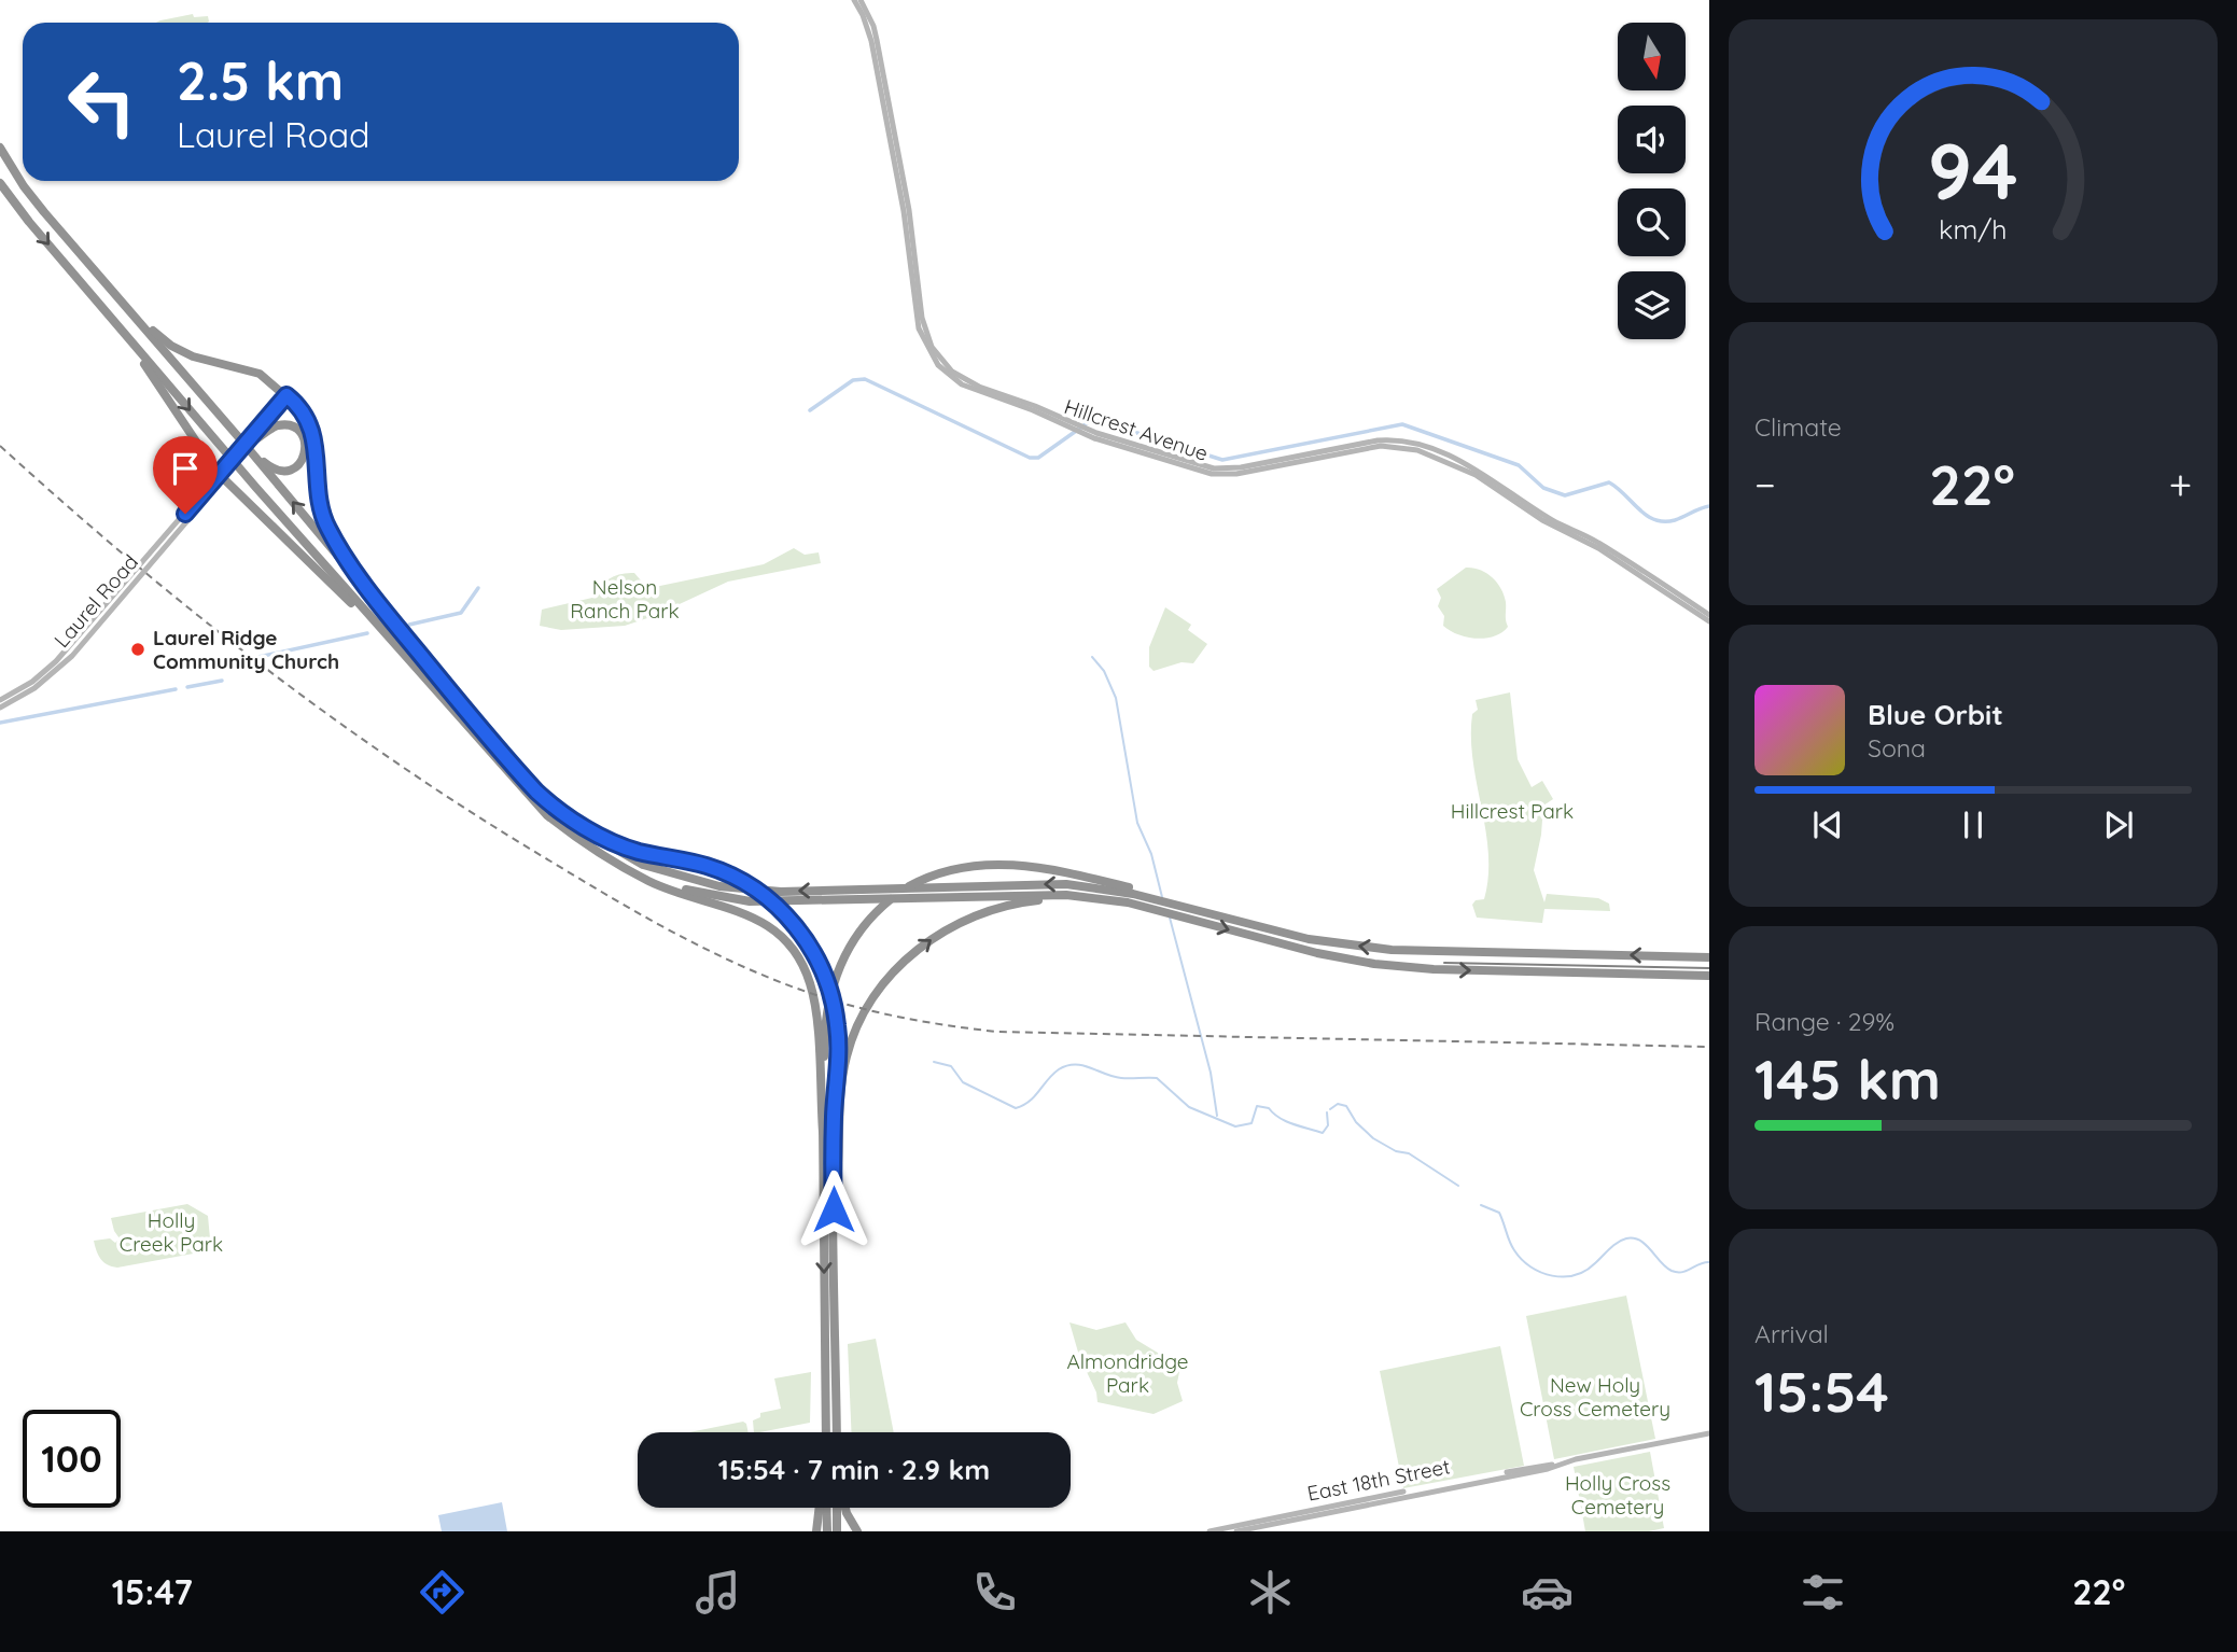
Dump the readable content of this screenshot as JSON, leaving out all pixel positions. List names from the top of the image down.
{
  "streets": {
    "main road": ["Hillcrest Avenue", "Laurel Road", "East 18th Street"]
  },
  "parks": [
    "Nelson Ranch Park",
    "Hillcrest Park",
    "Holly Creek Park",
    "Almondridge Park",
    "New Holy Cross Cemetery",
    "Holly Cross Cemetery"
  ],
  "places": ["Laurel Ridge Community Church"],
  "north": "bottom",
  "page": {
    "turn": ["2.5 km", "Laurel Road"],
    "tile": [
      "Climate",
      ["Range · 29%", "145 km"],
      ["Arrival", "15:54"]
    ],
    "heat": ["−", "22°", "+"],
    "song": ["Blue Orbit", "Sona"],
    "limit": "100",
    "trip": "15:54 · 7 min · 2.9 km",
    "tabs": ["15:47", "22°"],
    "gauge": ["94", "km/h"]
  }
}
